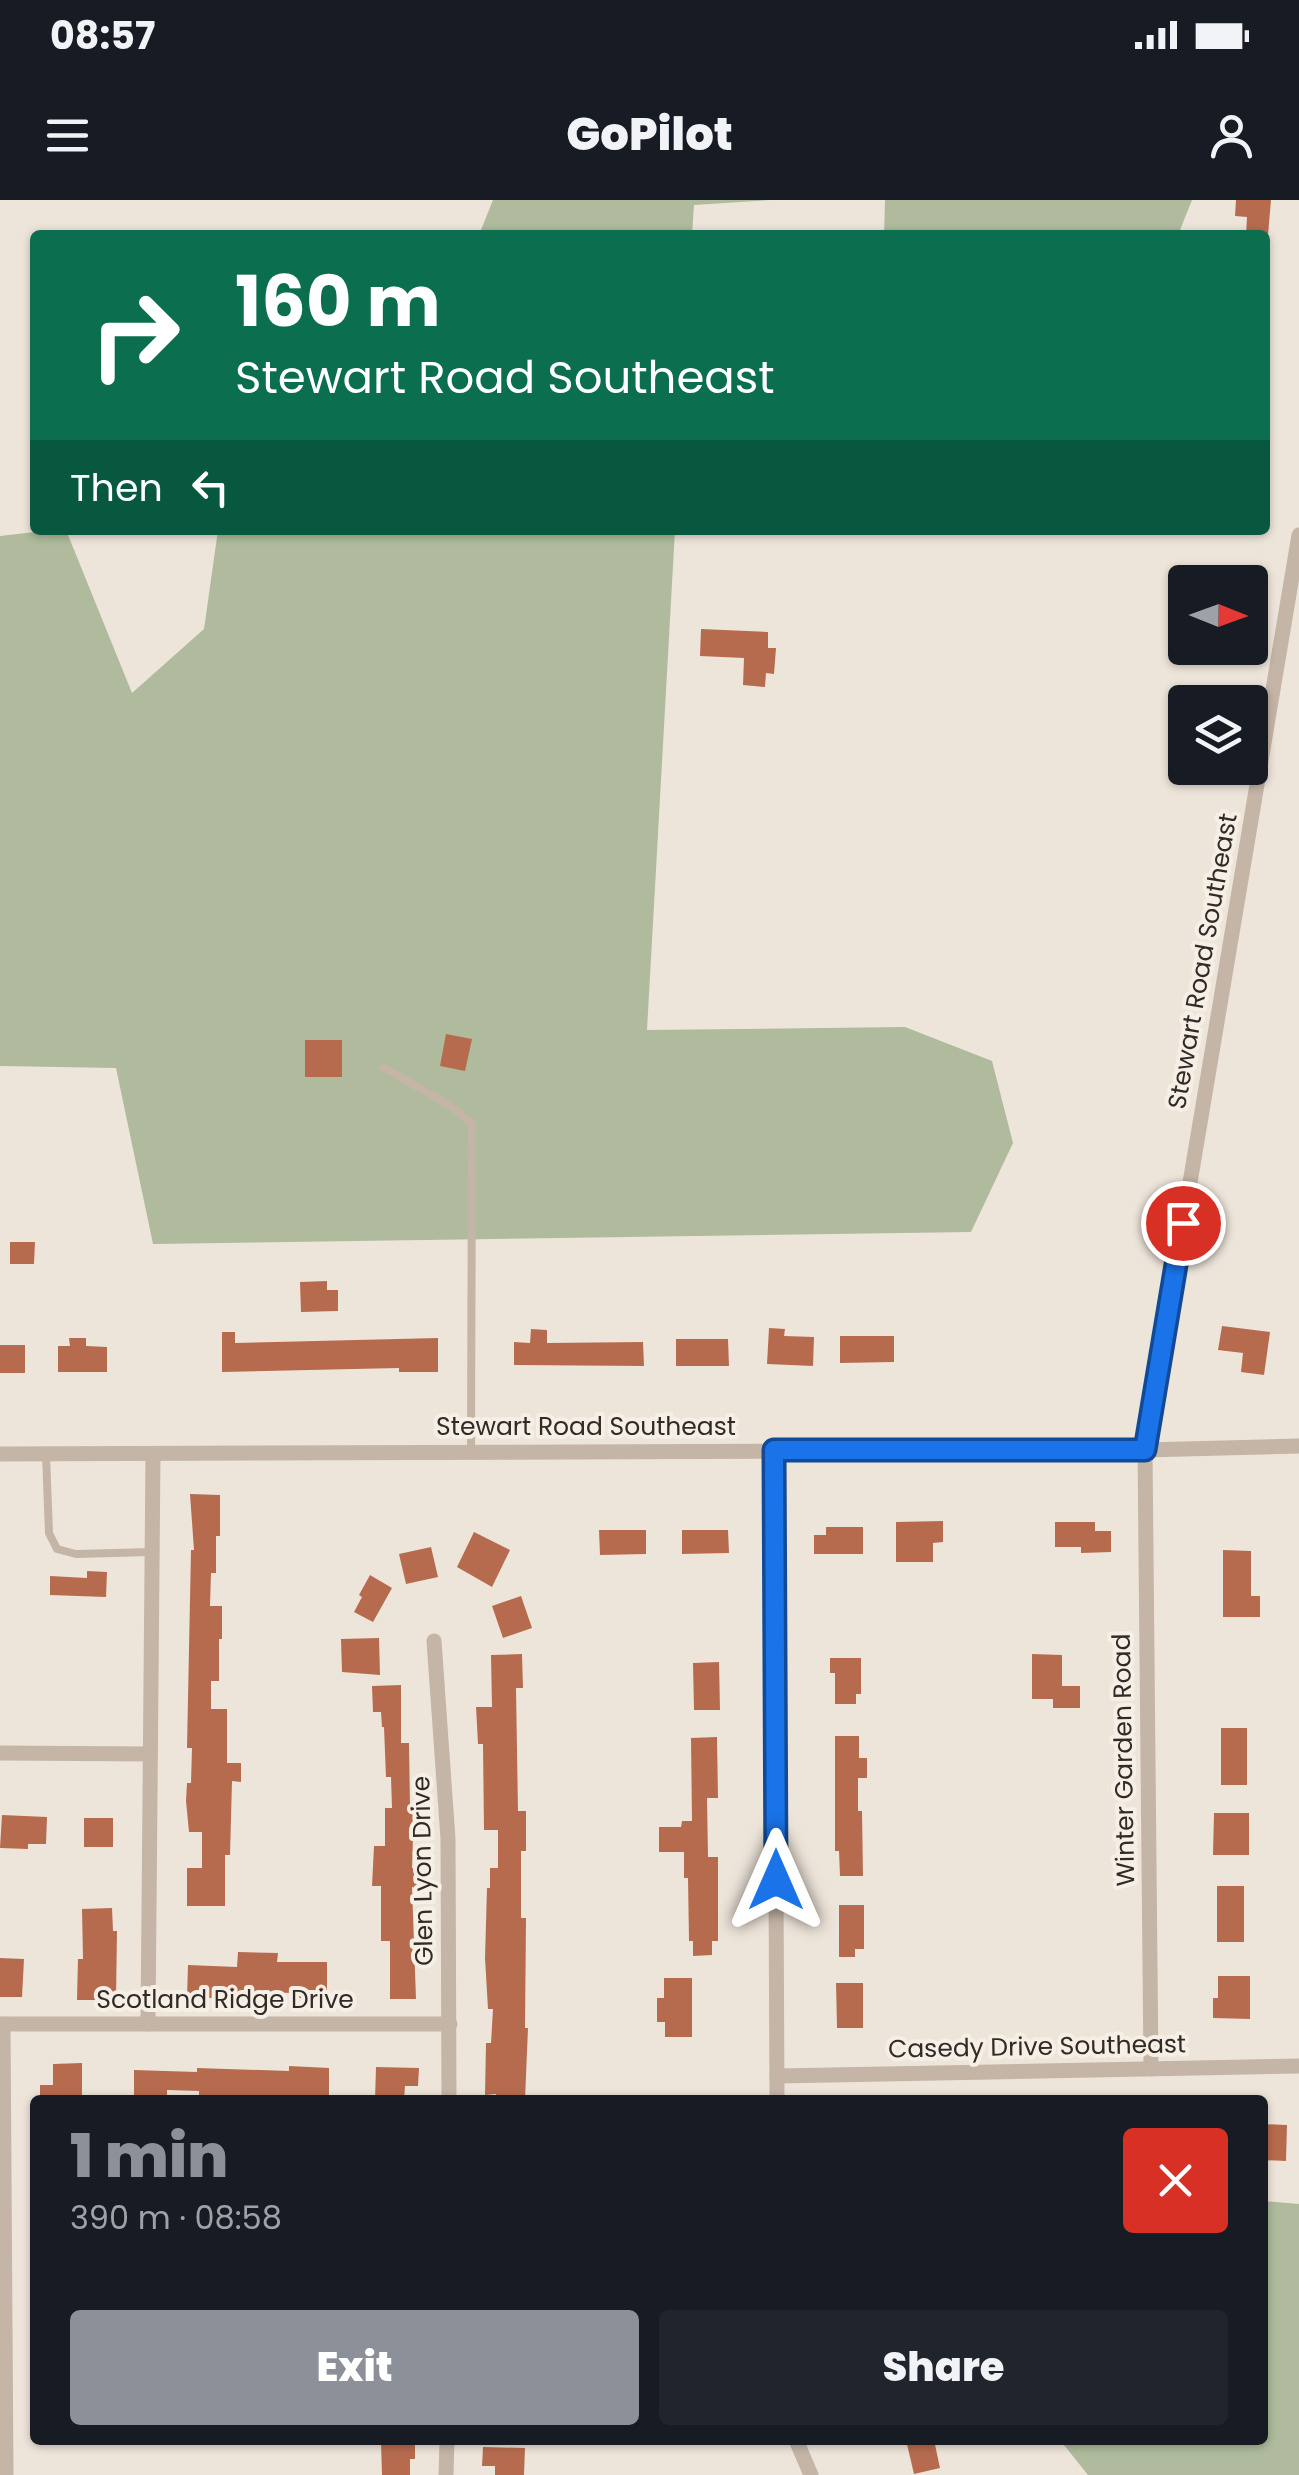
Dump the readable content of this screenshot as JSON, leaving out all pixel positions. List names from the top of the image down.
{
  "streets": {
    "street": [
      "Stewart Road Southeast",
      "Winter Garden Road",
      "Glen Lyon Drive",
      "Scotland Ridge Drive",
      "Casedy Drive Southeast"
    ]
  },
  "crossings": [
    ["Stewart Road Southeast", "Winter Garden Road"],
    ["Winter Garden Road", "Casedy Drive Southeast"],
    ["Glen Lyon Drive", "Scotland Ridge Drive"]
  ],
  "north": "right",
  "page": {
    "status": "08:57",
    "header": "GoPilot",
    "turn": ["160 m", "Stewart Road Southeast"],
    "then": "Then",
    "heading": ["1 min", "390 m · 08:58"],
    "buttons": ["Exit", "Share"]
  }
}
